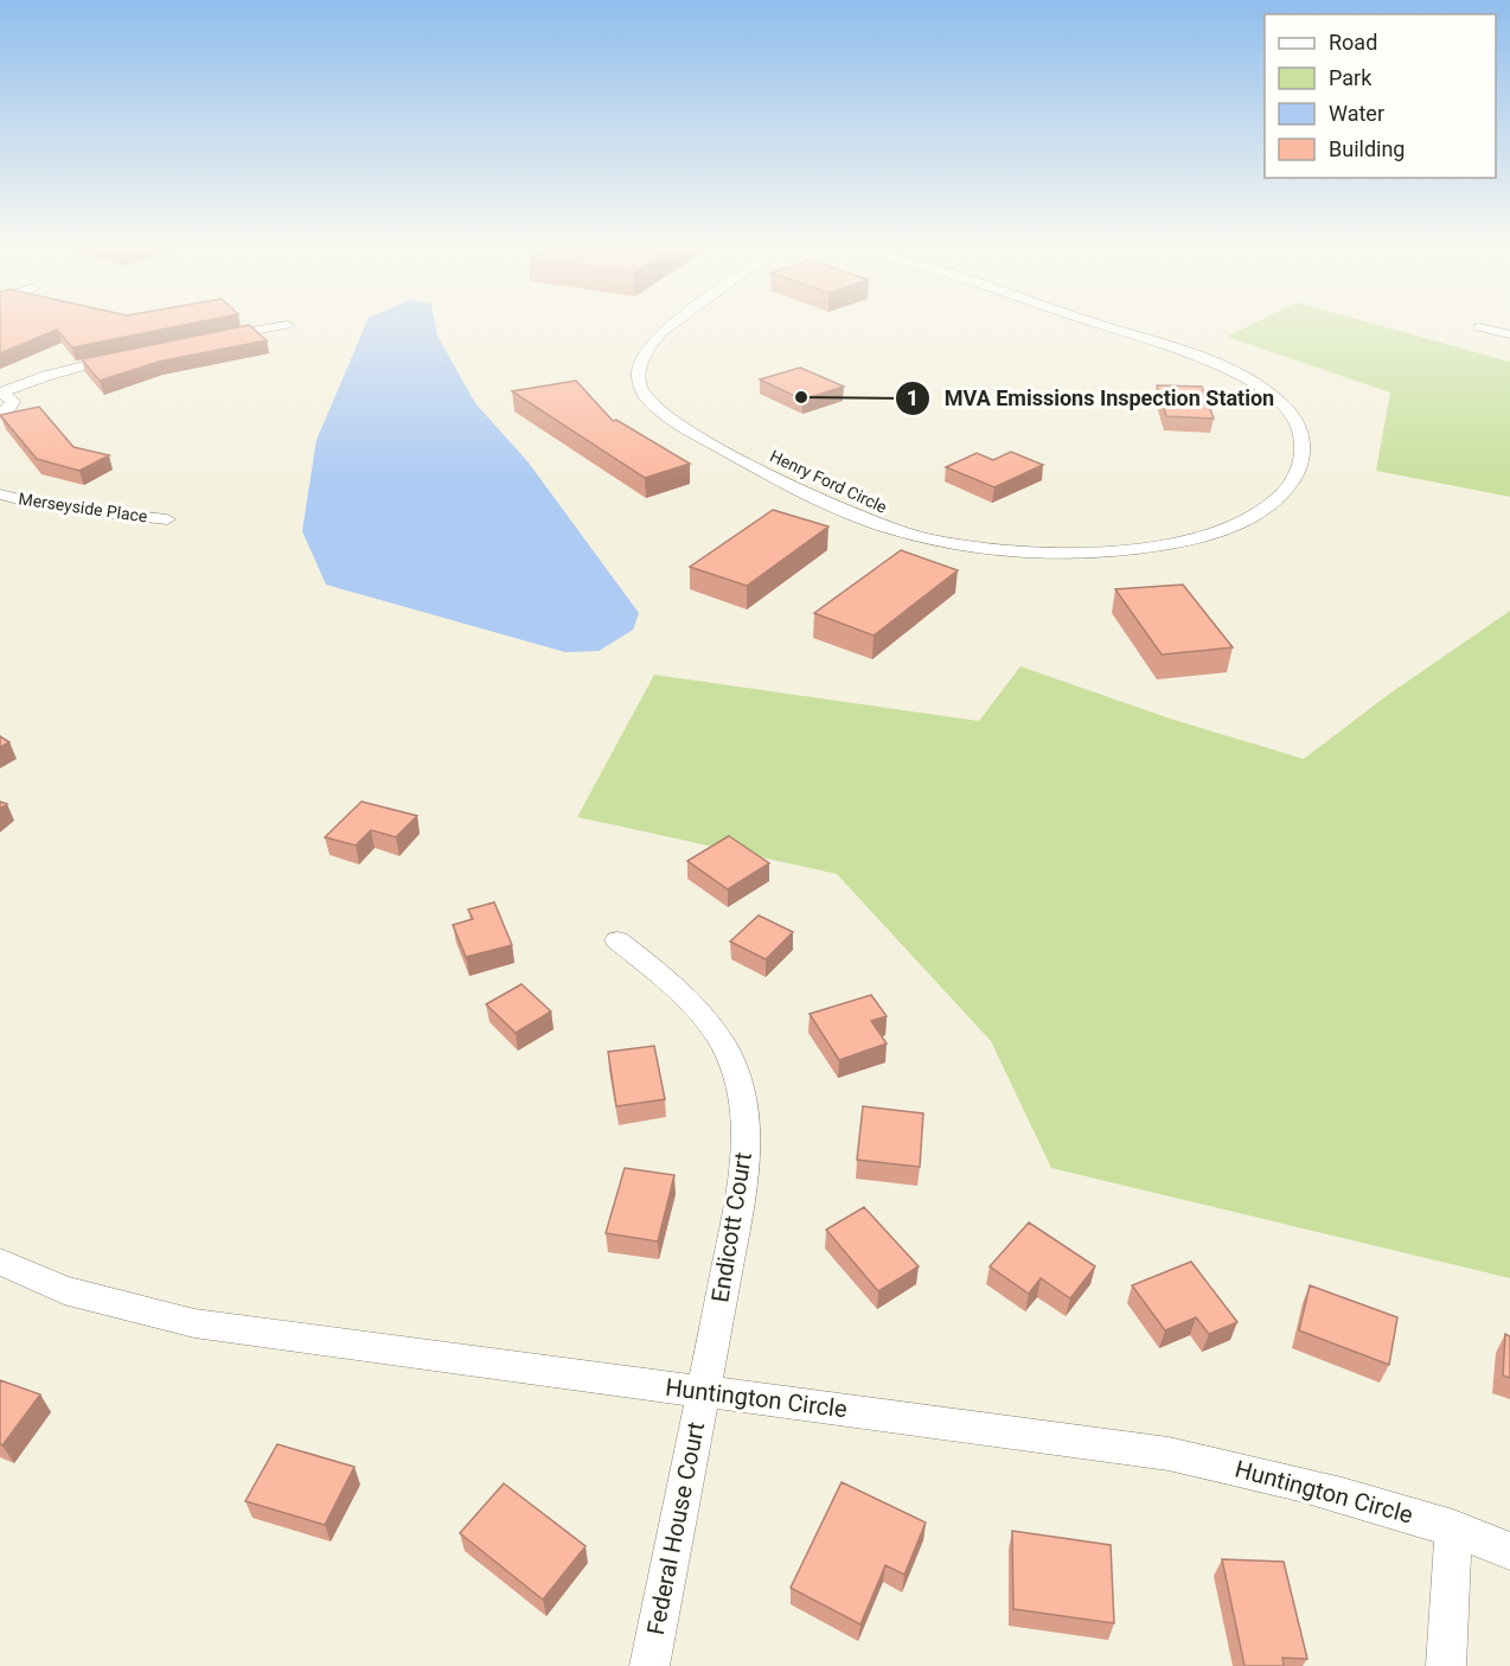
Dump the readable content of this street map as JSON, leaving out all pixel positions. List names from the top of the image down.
{
  "streets": {
    "street": [
      "Henry Ford Circle",
      "Merseyside Place",
      "Endicott Court",
      "Huntington Circle",
      "Federal House Court"
    ]
  },
  "crossings": [
    ["Endicott Court", "Huntington Circle"],
    ["Endicott Court", "Federal House Court"],
    ["Huntington Circle", "Federal House Court"]
  ],
  "places": ["MVA Emissions Inspection Station"],
  "legend": [
    "Road",
    "Park",
    "Water",
    "Building"
  ]
}
